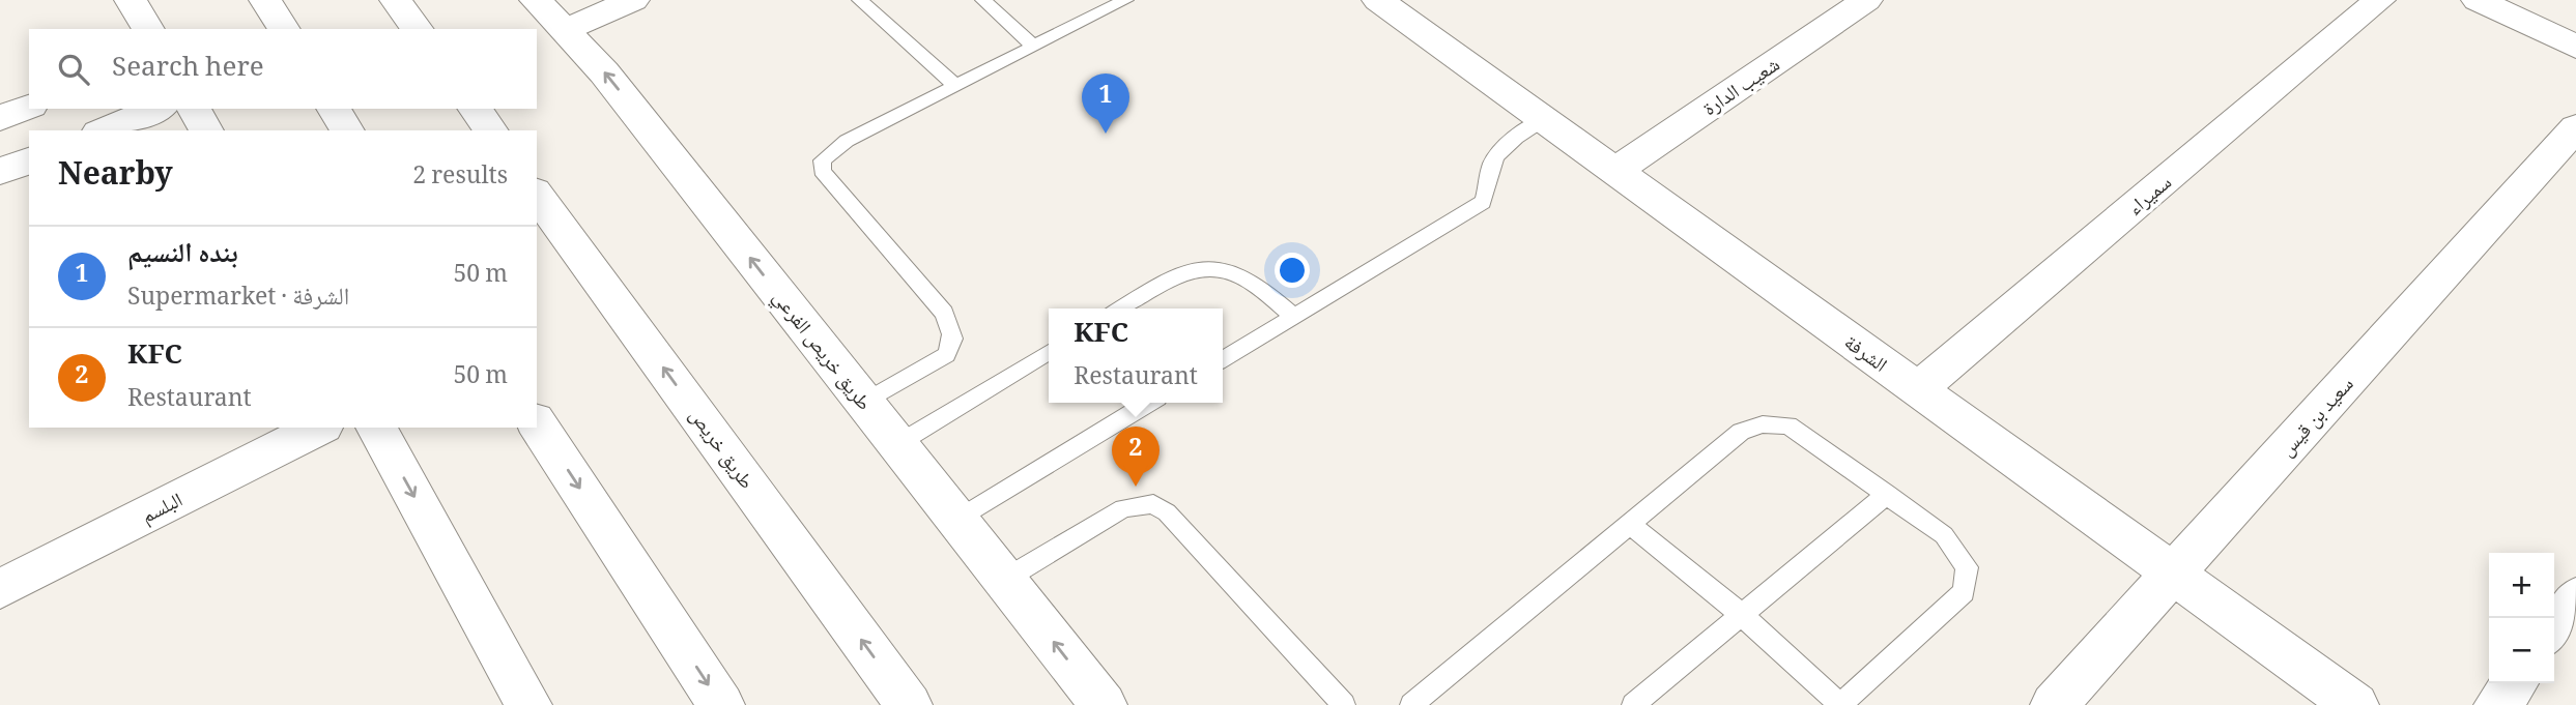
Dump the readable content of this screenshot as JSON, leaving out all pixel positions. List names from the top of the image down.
{
  "streets": {
    "main road": [
      "شعيب الدارة",
      "سميراء",
      "طريق خريص الفرعي",
      "الشرفة",
      "سعيد بن قيس",
      "طريق خريص",
      "البلسم"
    ]
  },
  "crossings": [
    ["شعيب الدارة", "الشرفة"],
    ["سميراء", "الشرفة"],
    ["الشرفة", "سعيد بن قيس"]
  ],
  "page": {
    "search": "Search here",
    "pins": ["1", "2"],
    "heading": ["Nearby", "2 results"],
    "list": [
      {
        "mark": "1",
        "name": "بنده النسيم",
        "note": "Supermarket · الشرفة",
        "value": "50 m"
      },
      {
        "mark": "2",
        "name": "KFC",
        "note": "Restaurant",
        "value": "50 m"
      }
    ],
    "popup": ["KFC", "Restaurant"],
    "map_buttons": ["+", "−"]
  }
}
